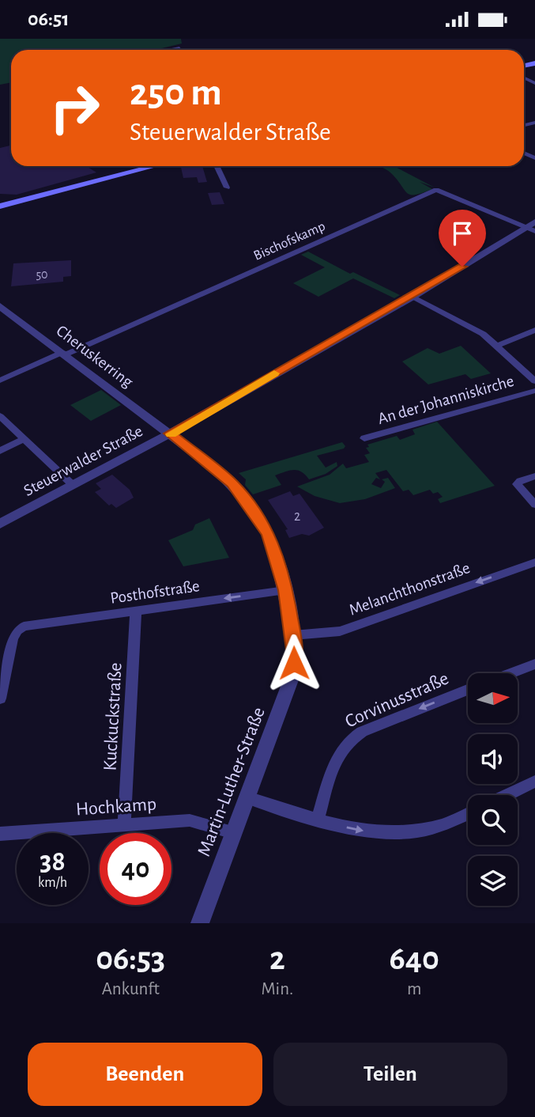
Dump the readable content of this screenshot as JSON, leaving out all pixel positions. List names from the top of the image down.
{
  "streets": {
    "street": [
      "Bischofskamp",
      "Cheruskerring",
      "An der Johanniskirche",
      "Steuerwalder Straße",
      "Melanchthonstraße",
      "Posthofstraße",
      "Corvinusstraße",
      "Kuckuckstraße",
      "Martin-Luther-Straße",
      "Hochkamp"
    ]
  },
  "crossings": [
    ["Bischofskamp", "Cheruskerring"],
    ["Bischofskamp", "Steuerwalder Straße"],
    ["Cheruskerring", "Steuerwalder Straße"],
    ["Cheruskerring", "Martin-Luther-Straße"],
    ["Steuerwalder Straße", "Martin-Luther-Straße"],
    ["Melanchthonstraße", "Martin-Luther-Straße"],
    ["Posthofstraße", "Kuckuckstraße"],
    ["Posthofstraße", "Martin-Luther-Straße"],
    ["Kuckuckstraße", "Hochkamp"],
    ["Martin-Luther-Straße", "Hochkamp"]
  ],
  "one_way": ["Melanchthonstraße", "Posthofstraße", "Corvinusstraße"],
  "house_numbers": ["50", "2"],
  "north": "right",
  "page": {
    "status": "06:51",
    "turn": ["250 m", "Steuerwalder Straße"],
    "speed": "38 km/h",
    "limit": "40",
    "eta": [
      "06:53",
      "Ankunft",
      "2",
      "Min.",
      "640",
      "m"
    ],
    "buttons": ["Beenden", "Teilen"]
  }
}
